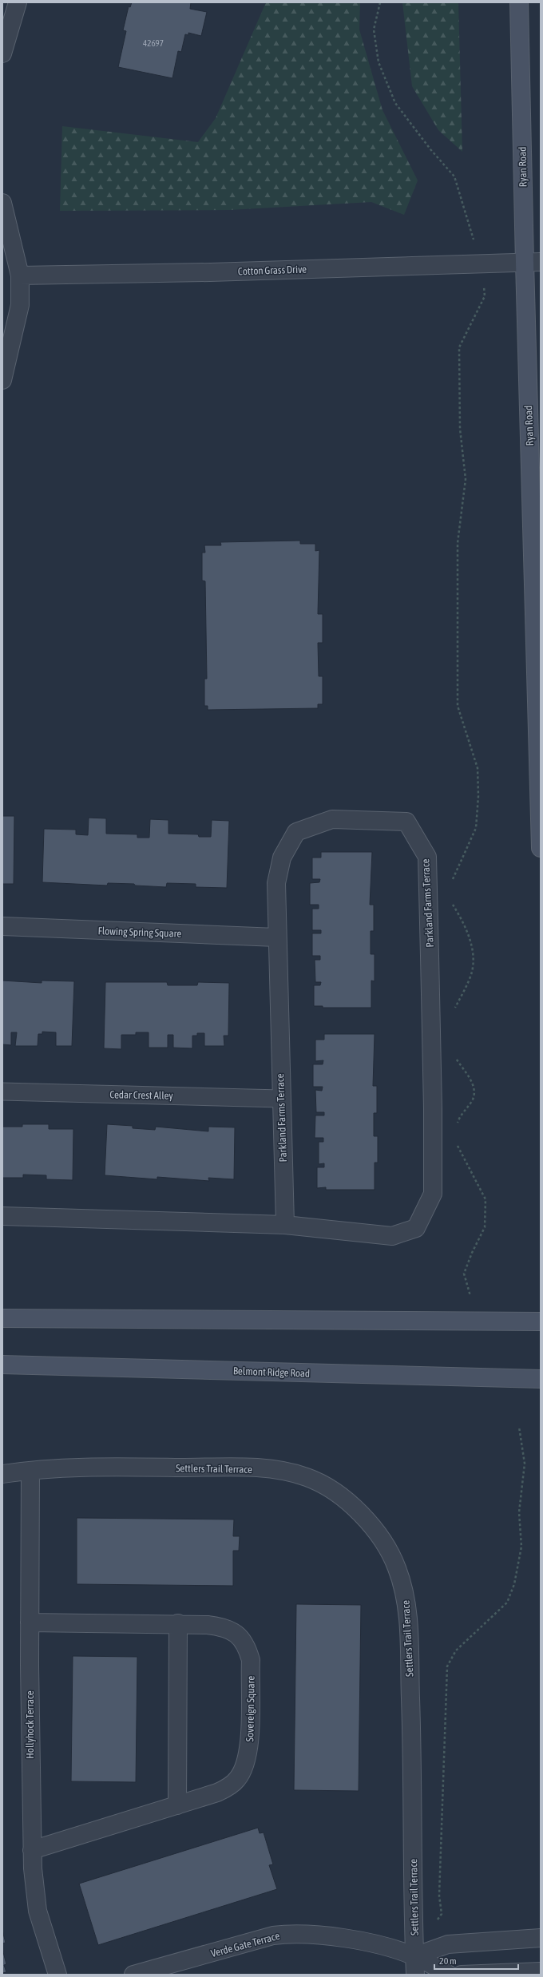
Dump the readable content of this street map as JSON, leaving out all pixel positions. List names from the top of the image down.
{
  "streets": {
    "main road": ["Ryan Road", "Belmont Ridge Road"],
    "street": [
      "Cotton Grass Drive",
      "Parkland Farms Terrace",
      "Flowing Spring Square",
      "Settlers Trail Terrace",
      "Sovereign Square",
      "Hollyhock Terrace",
      "Verde Gate Terrace"
    ],
    "lane": ["Cedar Crest Alley"]
  },
  "crossings": [
    ["Ryan Road", "Cotton Grass Drive"],
    ["Parkland Farms Terrace", "Flowing Spring Square"],
    ["Parkland Farms Terrace", "Cedar Crest Alley"],
    ["Settlers Trail Terrace", "Hollyhock Terrace"],
    ["Settlers Trail Terrace", "Verde Gate Terrace"],
    ["Sovereign Square", "Hollyhock Terrace"]
  ],
  "house_numbers": ["42697"],
  "scale_bar": "20 m"
}
